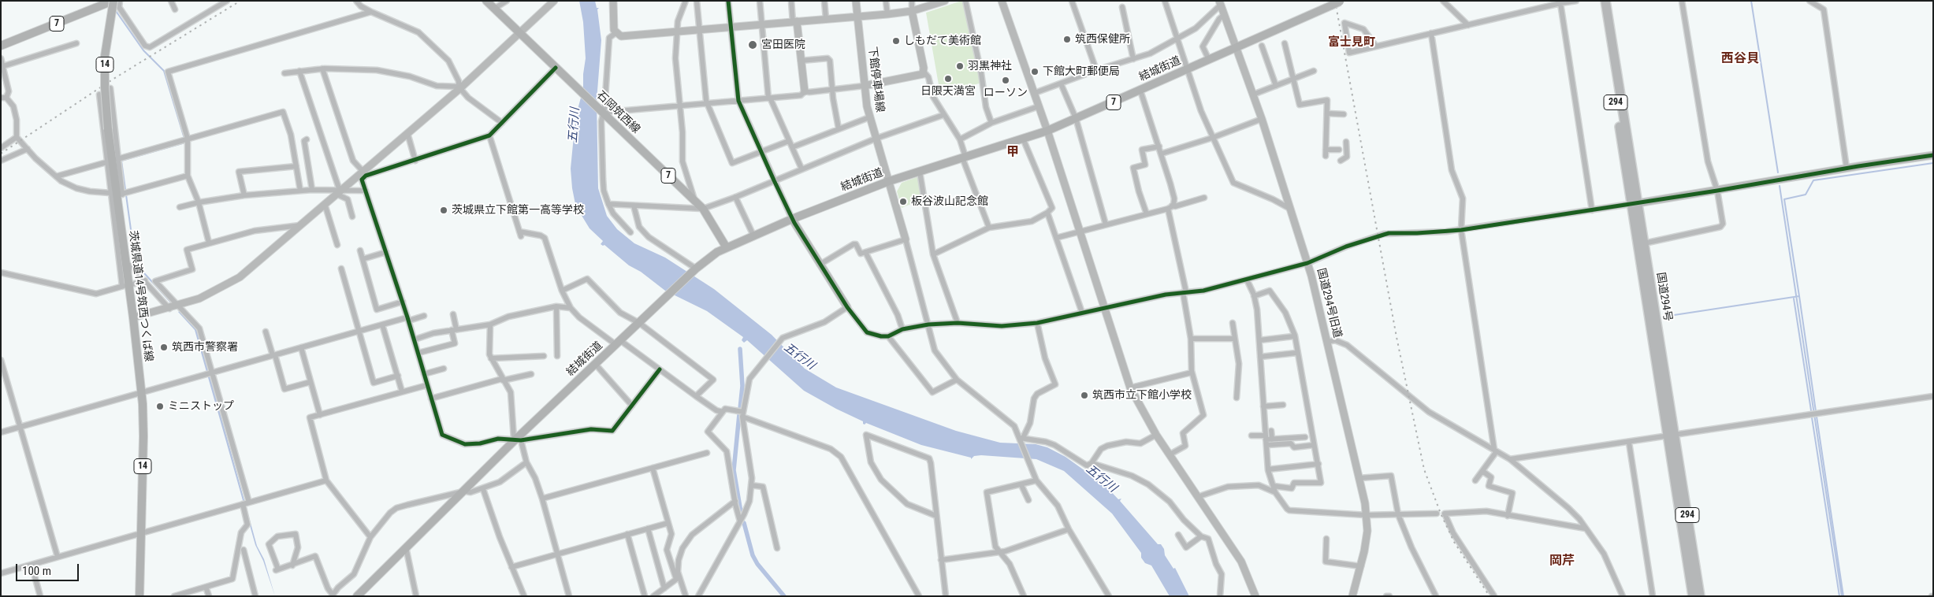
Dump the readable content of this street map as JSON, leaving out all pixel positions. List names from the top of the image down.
{
  "streets": {
    "highway": ["294", "国道294号"],
    "main road": [
      "7",
      "14",
      "結城街道",
      "石岡筑西線",
      "茨城県道14号筑西つくば線"
    ],
    "street": ["下館停車場線", "国道294号旧道"]
  },
  "crossings": [
    ["7", "茨城県道14号筑西つくば線"],
    ["結城街道", "下館停車場線"],
    ["結城街道", "石岡筑西線"],
    ["結城街道", "国道294号旧道"]
  ],
  "districts": [
    "富士見町",
    "西谷貝",
    "甲",
    "岡芹"
  ],
  "water": ["五行川"],
  "places": [
    "筑西保健所",
    "しもだて美術館",
    "宮田医院",
    "羽黒神社",
    "下館大町郵便局",
    "日限天満宮",
    "ローソン",
    "板谷波山記念館",
    "茨城県立下館第一高等学校",
    "筑西市警察署",
    "筑西市立下館小学校",
    "ミニストップ"
  ],
  "scale_bar": "100 m"
}
